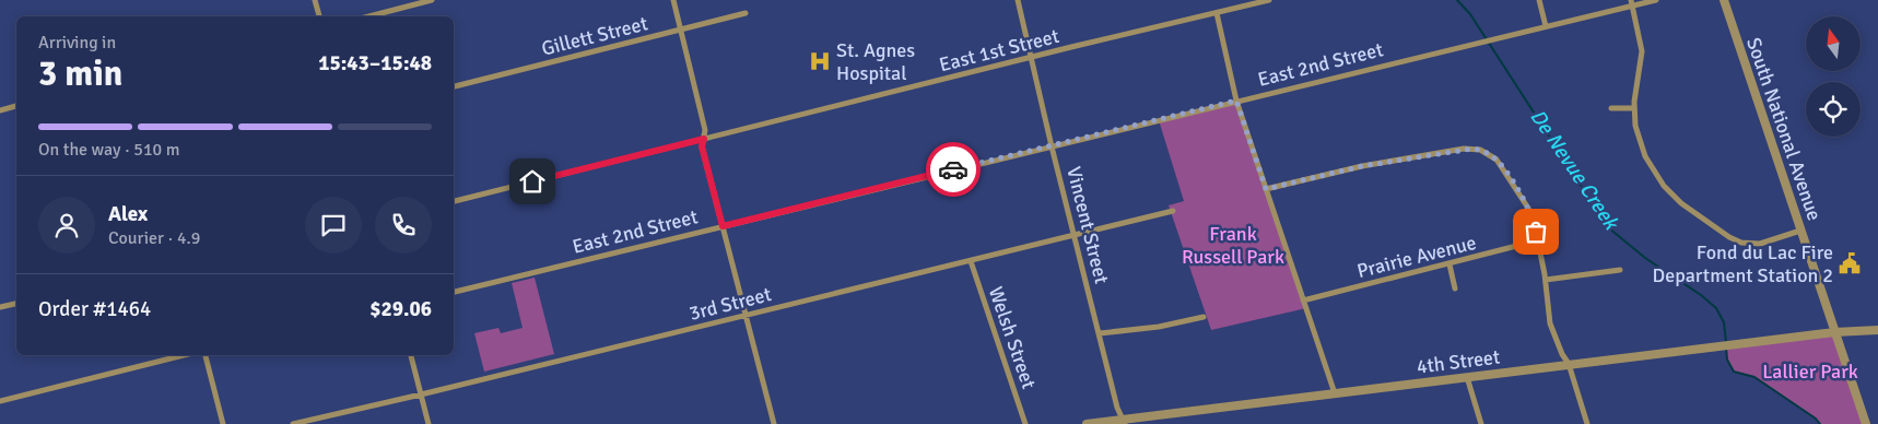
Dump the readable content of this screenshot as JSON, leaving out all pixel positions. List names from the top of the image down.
{
  "streets": {
    "street": [
      "Gillett Street",
      "East 1st Street",
      "East 2nd Street",
      "South National Avenue",
      "Vincent Street",
      "Prairie Avenue",
      "3rd Street",
      "Welsh Street",
      "4th Street"
    ]
  },
  "crossings": [
    ["East 1st Street", "Vincent Street"],
    ["East 2nd Street", "Vincent Street"],
    ["South National Avenue", "4th Street"],
    ["Vincent Street", "3rd Street"],
    ["Vincent Street", "4th Street"],
    ["3rd Street", "Welsh Street"]
  ],
  "water": ["De Nevue Creek"],
  "parks": ["Frank Russell Park", "Lallier Park"],
  "places": {
    "hospital": ["St. Agnes Hospital"],
    "public building": ["Fond du Lac Fire Department Station 2"]
  },
  "north": "top",
  "page": {
    "heading": ["3 min", "Arriving in", "15:43–15:48"],
    "panel": [
      "Alex",
      "Courier · 4.9",
      "Order #1464",
      "$29.06"
    ],
    "bar": "On the way · 510 m"
  }
}
